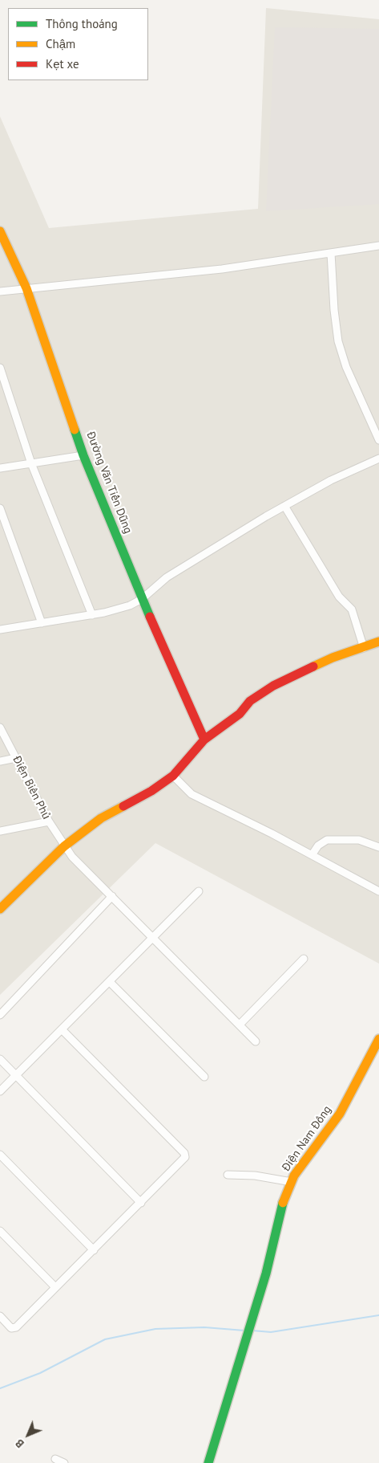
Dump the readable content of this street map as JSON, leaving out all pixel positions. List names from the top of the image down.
{
  "streets": {
    "street": ["Đường Văn Tiến Dũng", "Điện Biên Phủ", "Điện Nam Đông"]
  },
  "legend": ["Thông thoáng", "Chậm", "Kẹt xe"],
  "north": "bottom left"
}
